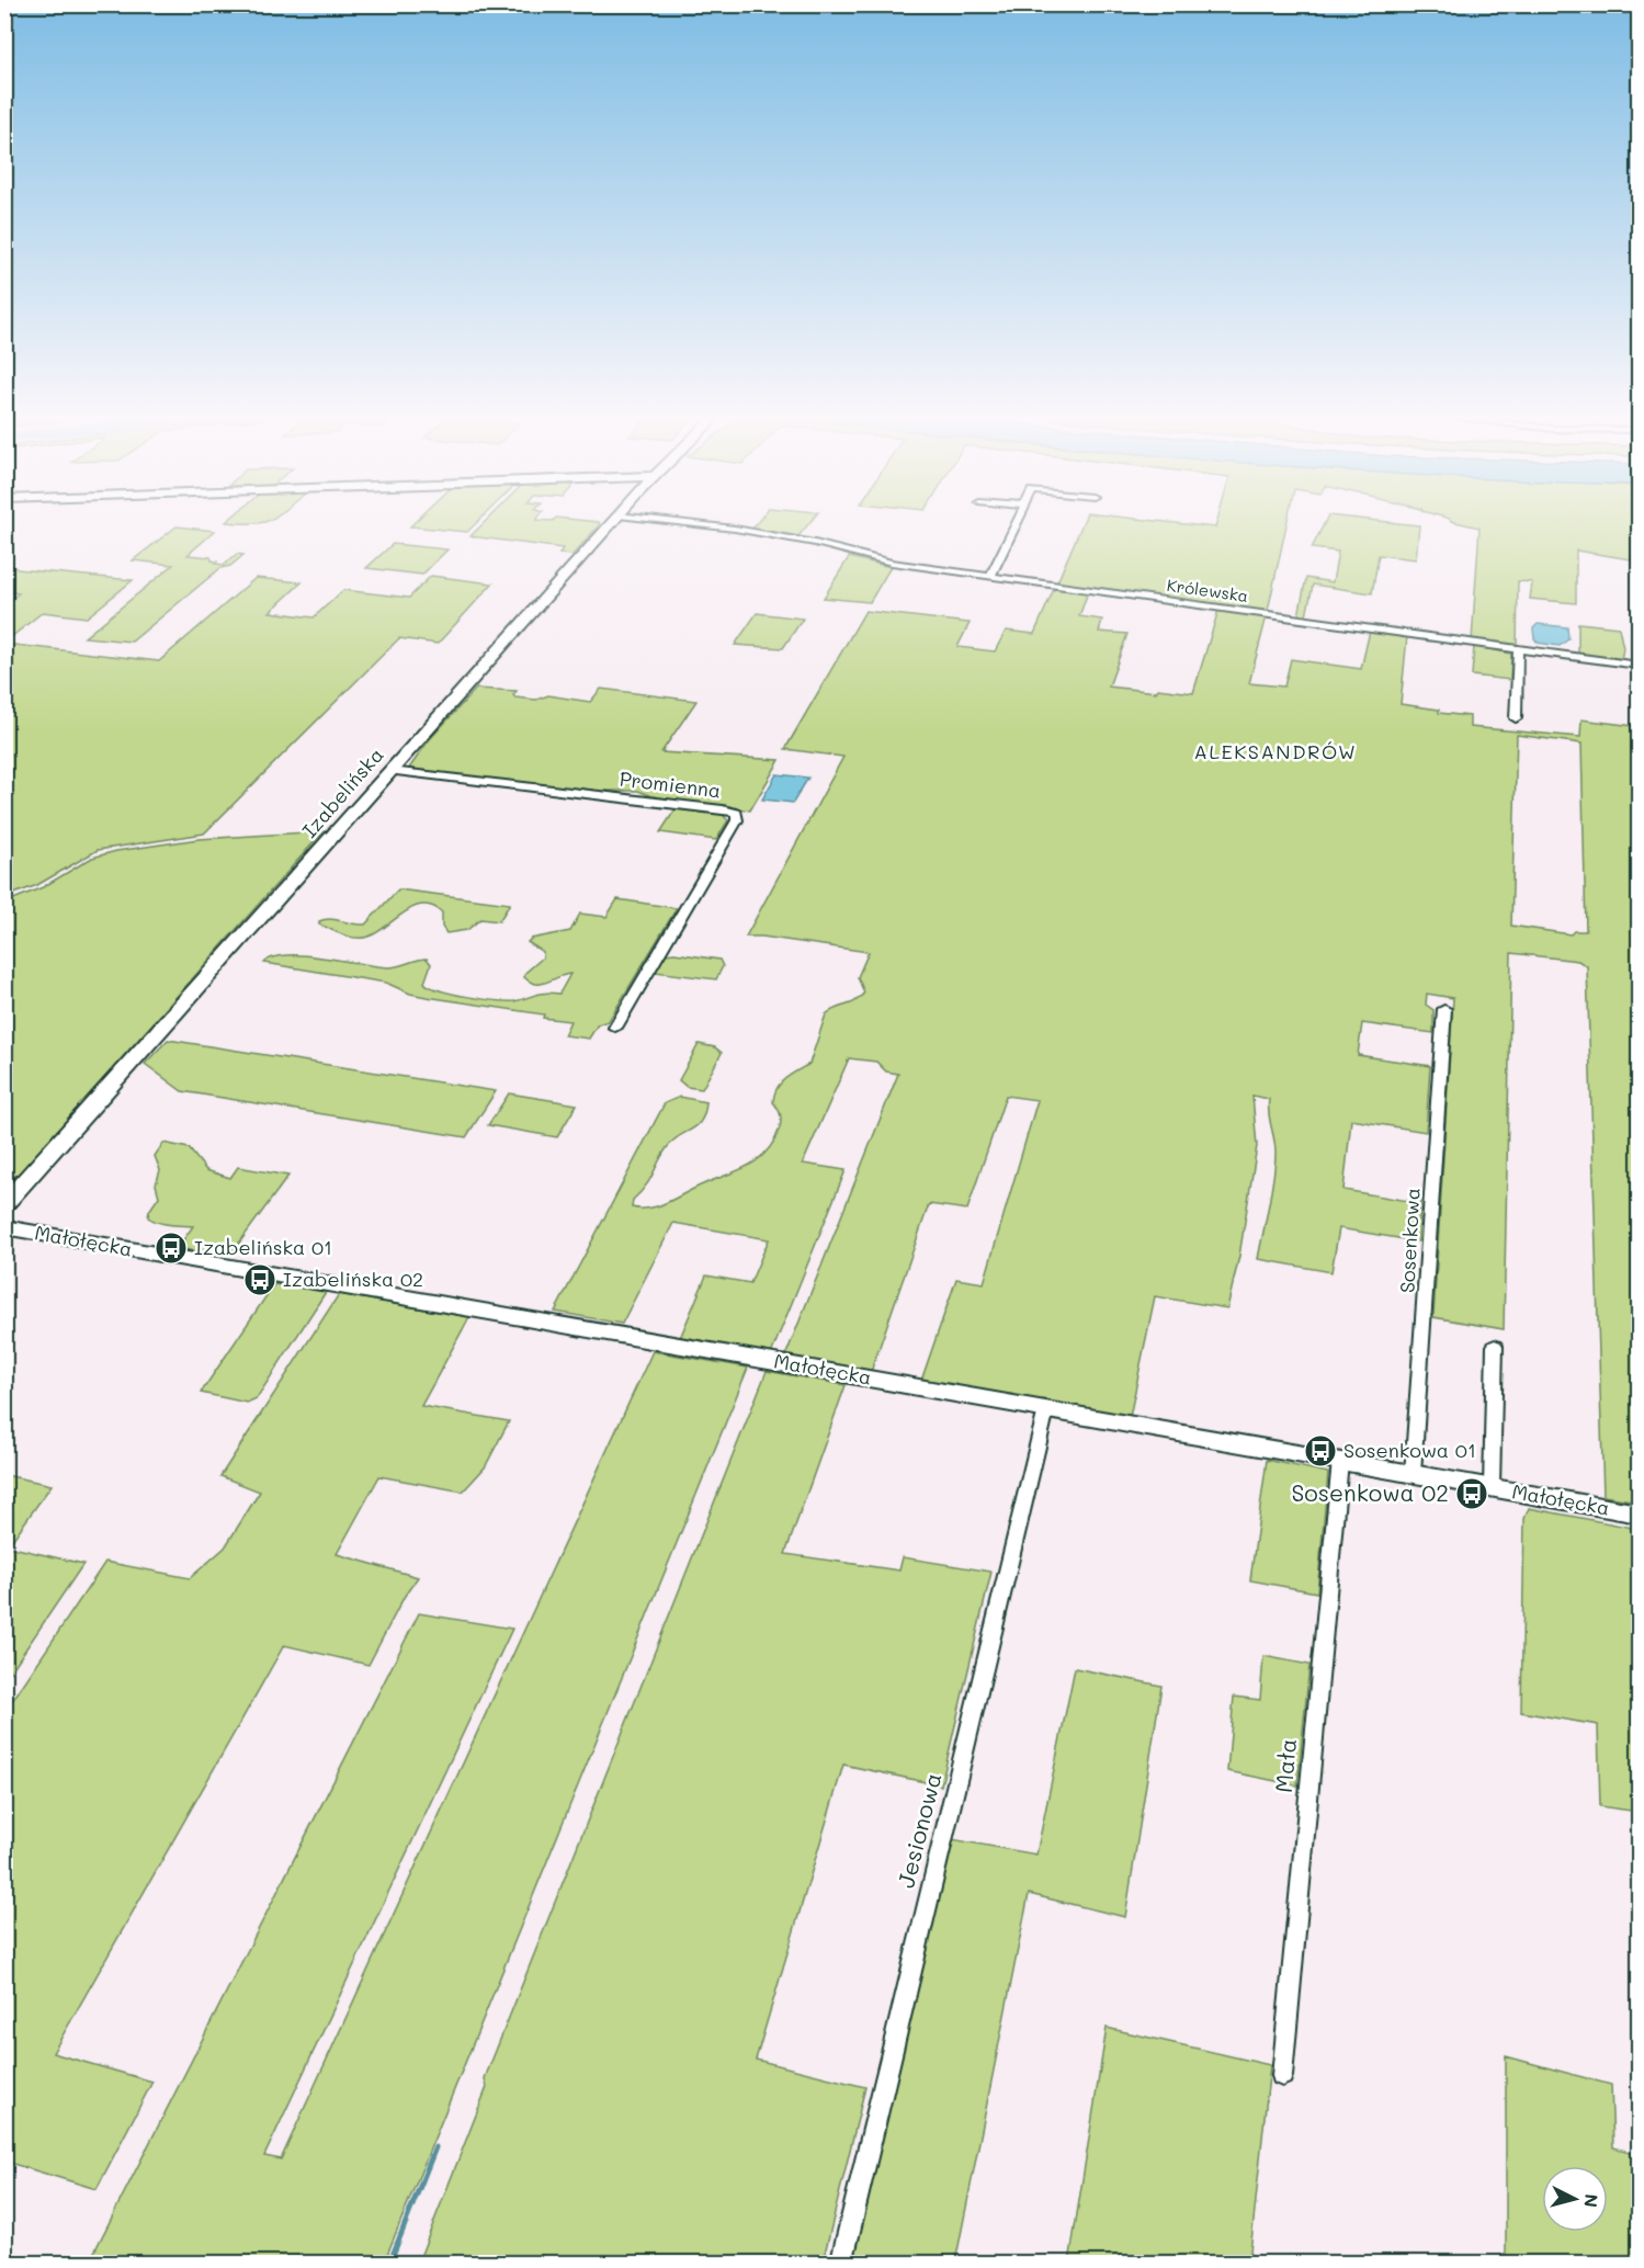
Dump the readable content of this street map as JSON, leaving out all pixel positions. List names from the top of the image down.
{
  "streets": {
    "street": [
      "Królewska",
      "Promienna",
      "Izabelińska",
      "Sosenkowa",
      "Małołęcka",
      "Mała",
      "Jesionowa"
    ]
  },
  "crossings": [
    ["Promienna", "Izabelińska"],
    ["Sosenkowa", "Małołęcka"],
    ["Małołęcka", "Mała"],
    ["Małołęcka", "Jesionowa"]
  ],
  "districts": ["ALEKSANDRÓW"],
  "places": {
    "bus stop": [
      "Izabelińska 01",
      "Izabelińska 02",
      "Sosenkowa 01",
      "Sosenkowa 02"
    ]
  },
  "north": "right"
}
